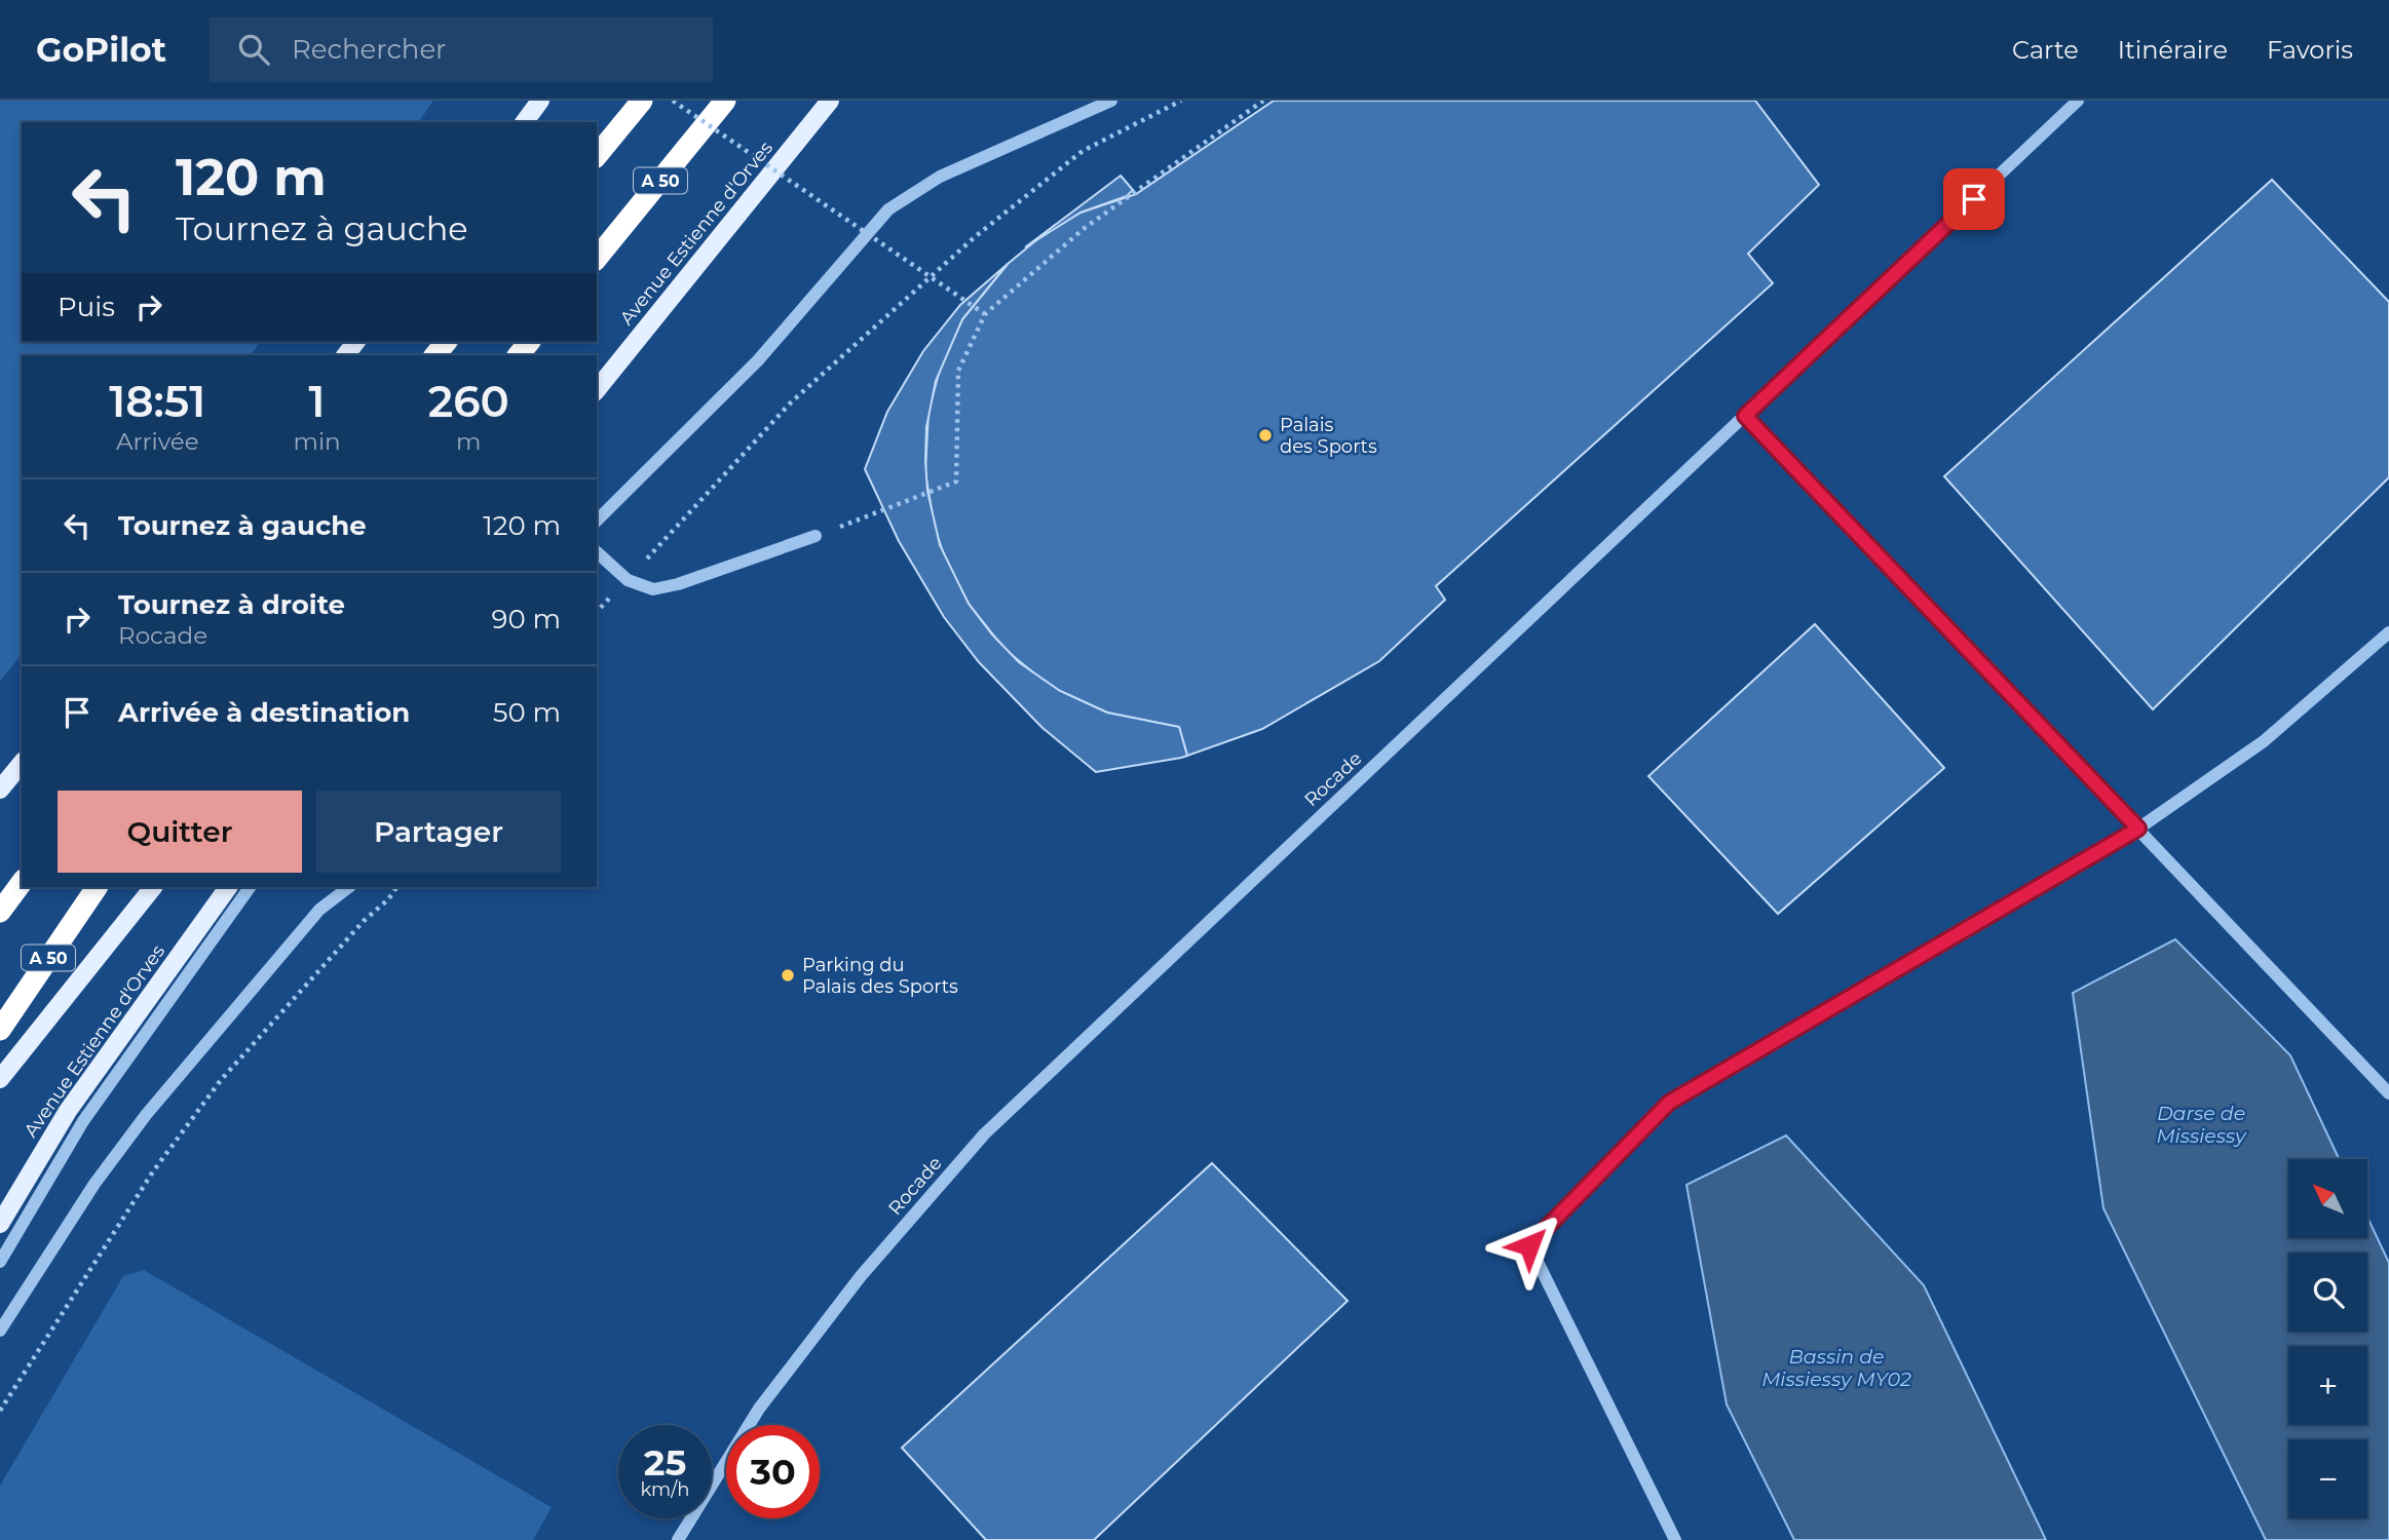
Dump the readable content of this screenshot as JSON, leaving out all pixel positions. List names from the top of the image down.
{
  "streets": {
    "highway": ["A 50"],
    "main road": ["Avenue Estienne d'Orves"],
    "street": ["Rocade"]
  },
  "water": ["Darse de Missiessy", "Bassin de Missiessy MY02"],
  "places": ["Palais des Sports", "Parking du Palais des Sports"],
  "north": "top left",
  "page": {
    "header": "GoPilot",
    "search": "Rechercher",
    "nav": ["Carte", "Itinéraire", "Favoris"],
    "turn": ["120 m", "Tournez à gauche"],
    "then": "Puis",
    "eta": [
      "18:51",
      "Arrivée",
      "1",
      "min",
      "260",
      "m"
    ],
    "list": [
      {
        "name": "Tournez à gauche",
        "value": "120 m"
      },
      {
        "name": "Tournez à droite",
        "note": "Rocade",
        "value": "90 m"
      },
      {
        "name": "Arrivée à destination",
        "value": "50 m"
      }
    ],
    "buttons": ["Quitter", "Partager"],
    "map_buttons": ["+", "−"],
    "speed": "25 km/h",
    "limit": "30"
  }
}
